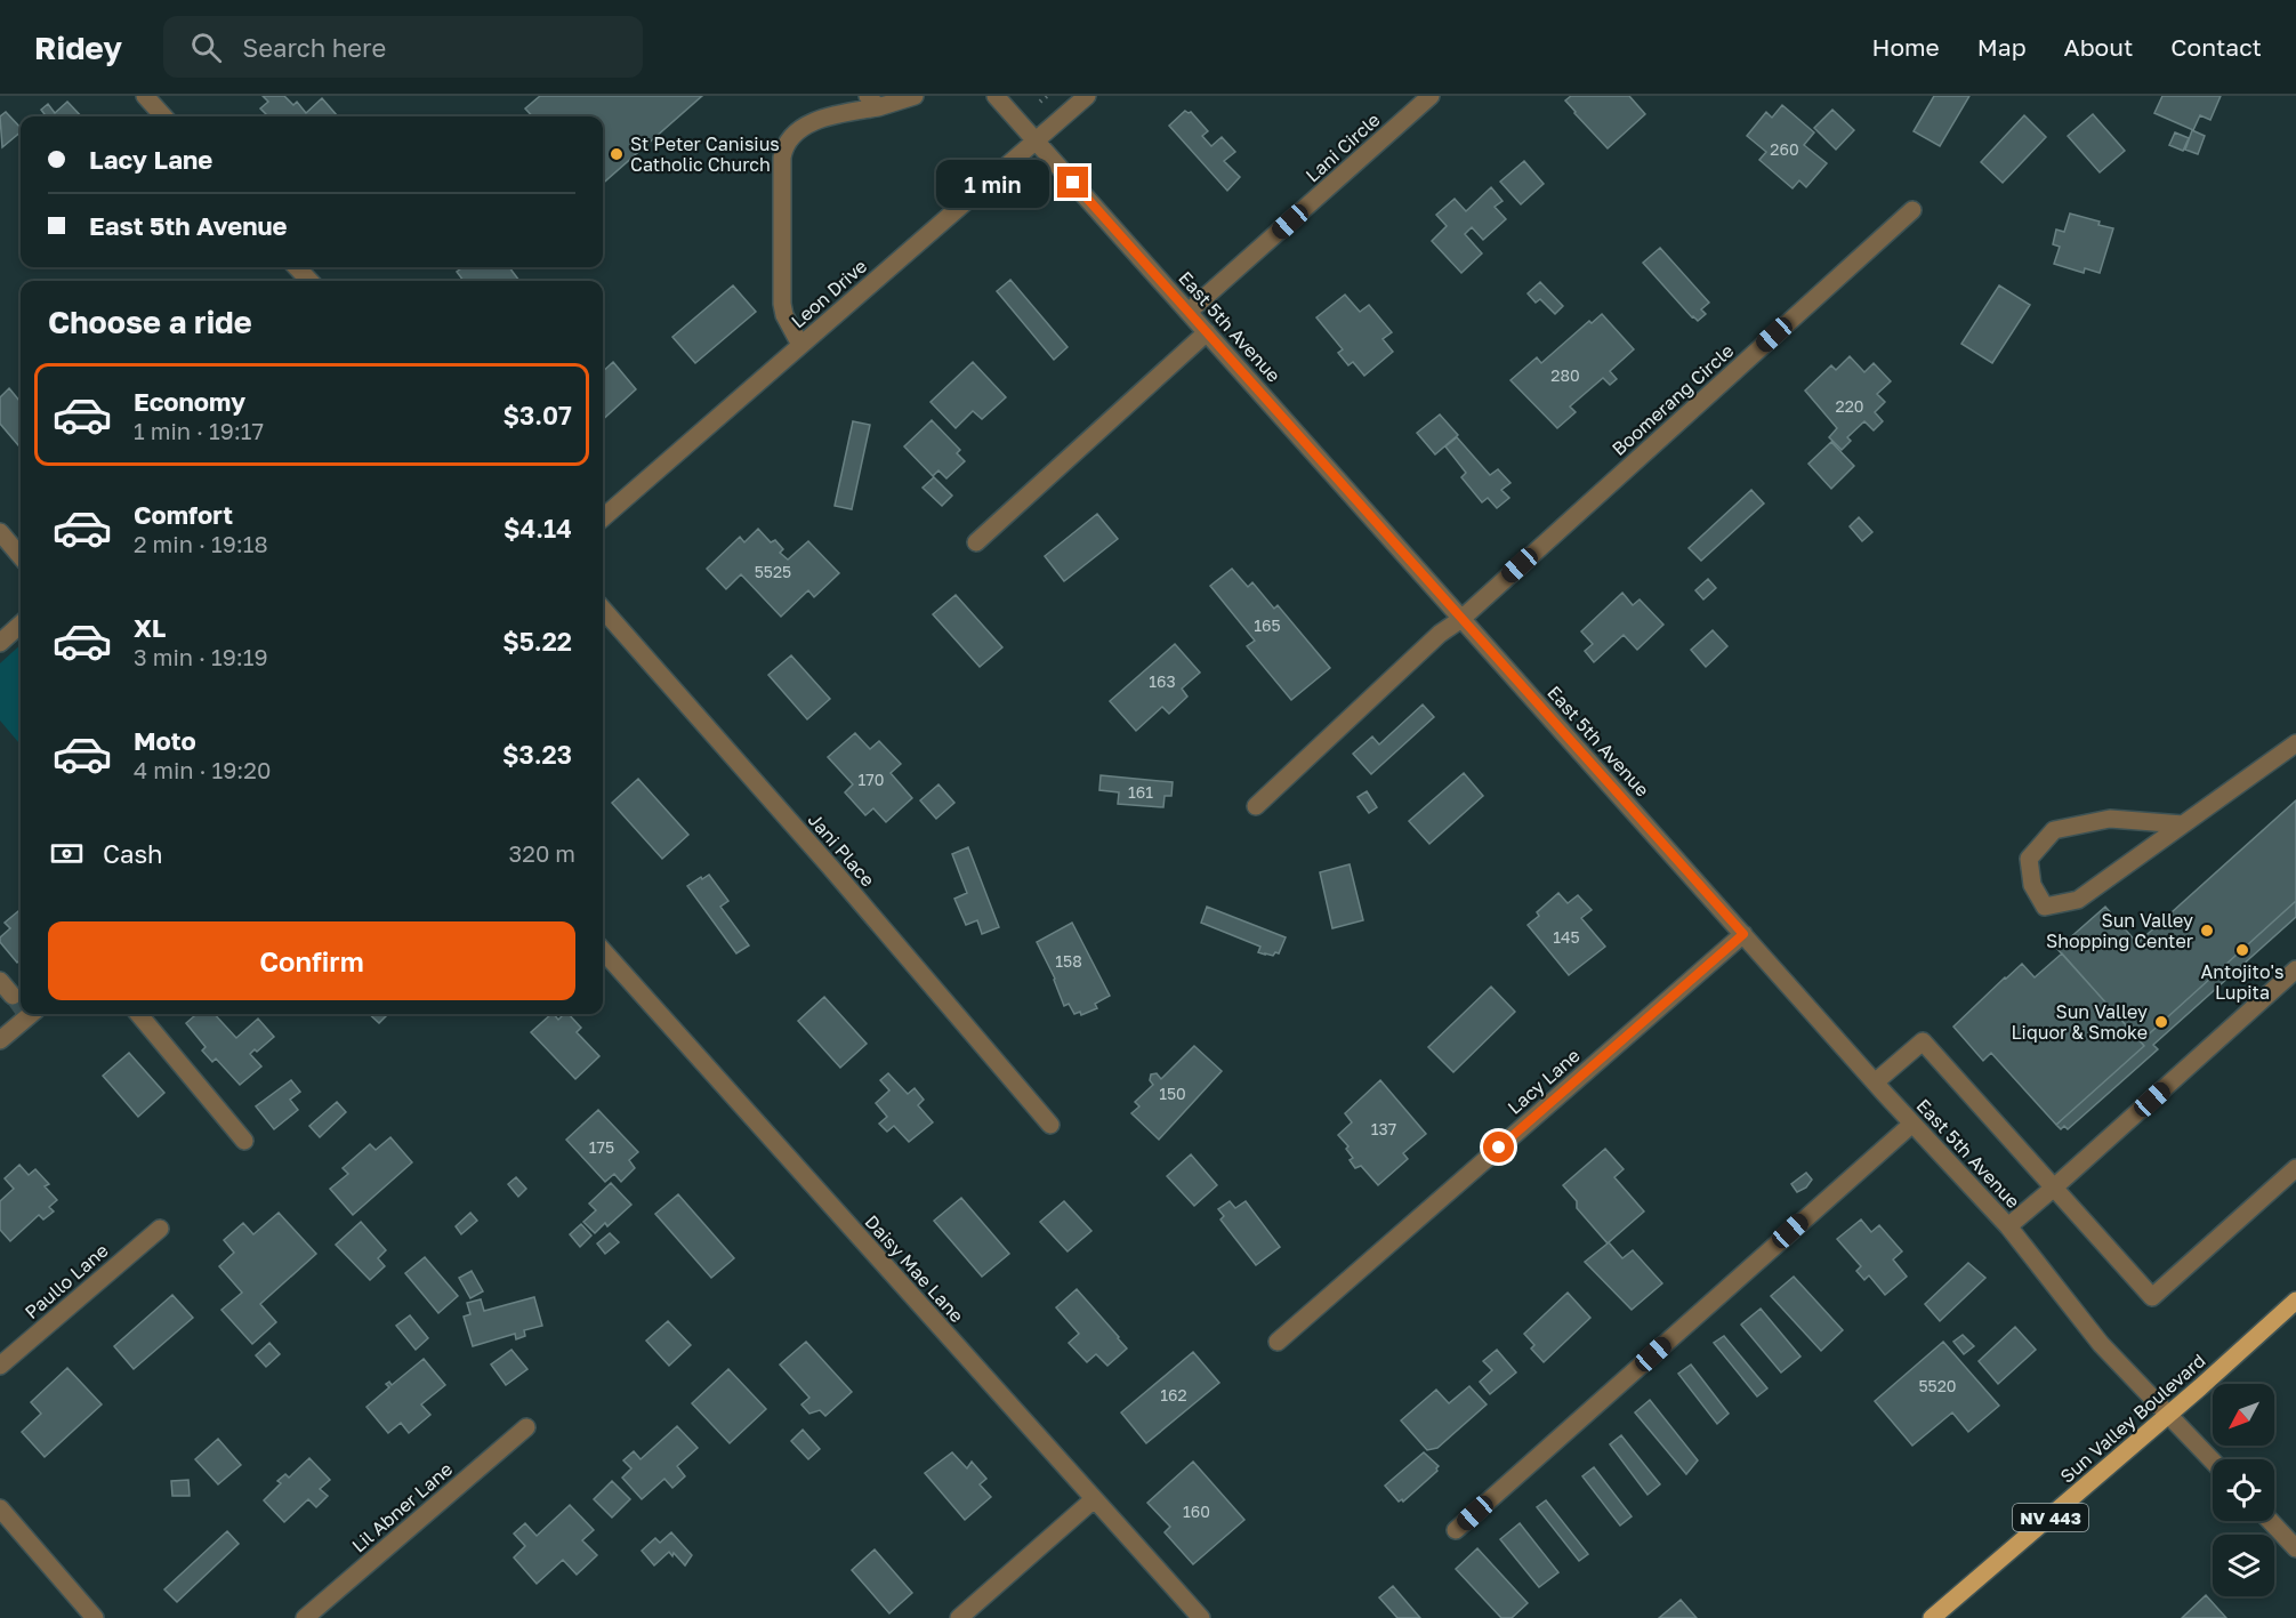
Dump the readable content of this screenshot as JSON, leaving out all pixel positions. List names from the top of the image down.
{
  "streets": {
    "main road": ["Sun Valley Boulevard", "NV 443"],
    "street": [
      "Lani Circle",
      "Leon Drive",
      "East 5th Avenue",
      "Boomerang Circle",
      "Jani Place",
      "Lacy Lane",
      "Daisy Mae Lane",
      "Paullo Lane",
      "Lil Abner Lane"
    ]
  },
  "crossings": [
    ["Lani Circle", "East 5th Avenue"],
    ["Leon Drive", "East 5th Avenue"],
    ["East 5th Avenue", "Boomerang Circle"],
    ["East 5th Avenue", "Lacy Lane"],
    ["East 5th Avenue", "Sun Valley Boulevard"]
  ],
  "places": [
    "St Peter Canisius Catholic Church",
    "Sun Valley Shopping Center",
    "Antojito's Lupita",
    "Sun Valley Liquor & Smoke"
  ],
  "house_numbers": [
    "260",
    "280",
    "220",
    "5525",
    "165",
    "163",
    "170",
    "161",
    "145",
    "158",
    "150",
    "137",
    "175",
    "5520",
    "162",
    "160"
  ],
  "north": "bottom left",
  "page": {
    "header": "Ridey",
    "search": "Search here",
    "nav": [
      "Home",
      "Map",
      "About",
      "Contact"
    ],
    "banner": ["Lacy Lane", "East 5th Avenue"],
    "bubble": "1 min",
    "heading": "Choose a ride",
    "list": [
      {
        "name": "Economy",
        "note": "1 min · 19:17",
        "value": "$3.07"
      },
      {
        "name": "Comfort",
        "note": "2 min · 19:18",
        "value": "$4.14"
      },
      {
        "name": "XL",
        "note": "3 min · 19:19",
        "value": "$5.22"
      },
      {
        "name": "Moto",
        "note": "4 min · 19:20",
        "value": "$3.23"
      }
    ],
    "pay": ["Cash", "320 m"],
    "buttons": "Confirm"
  }
}
